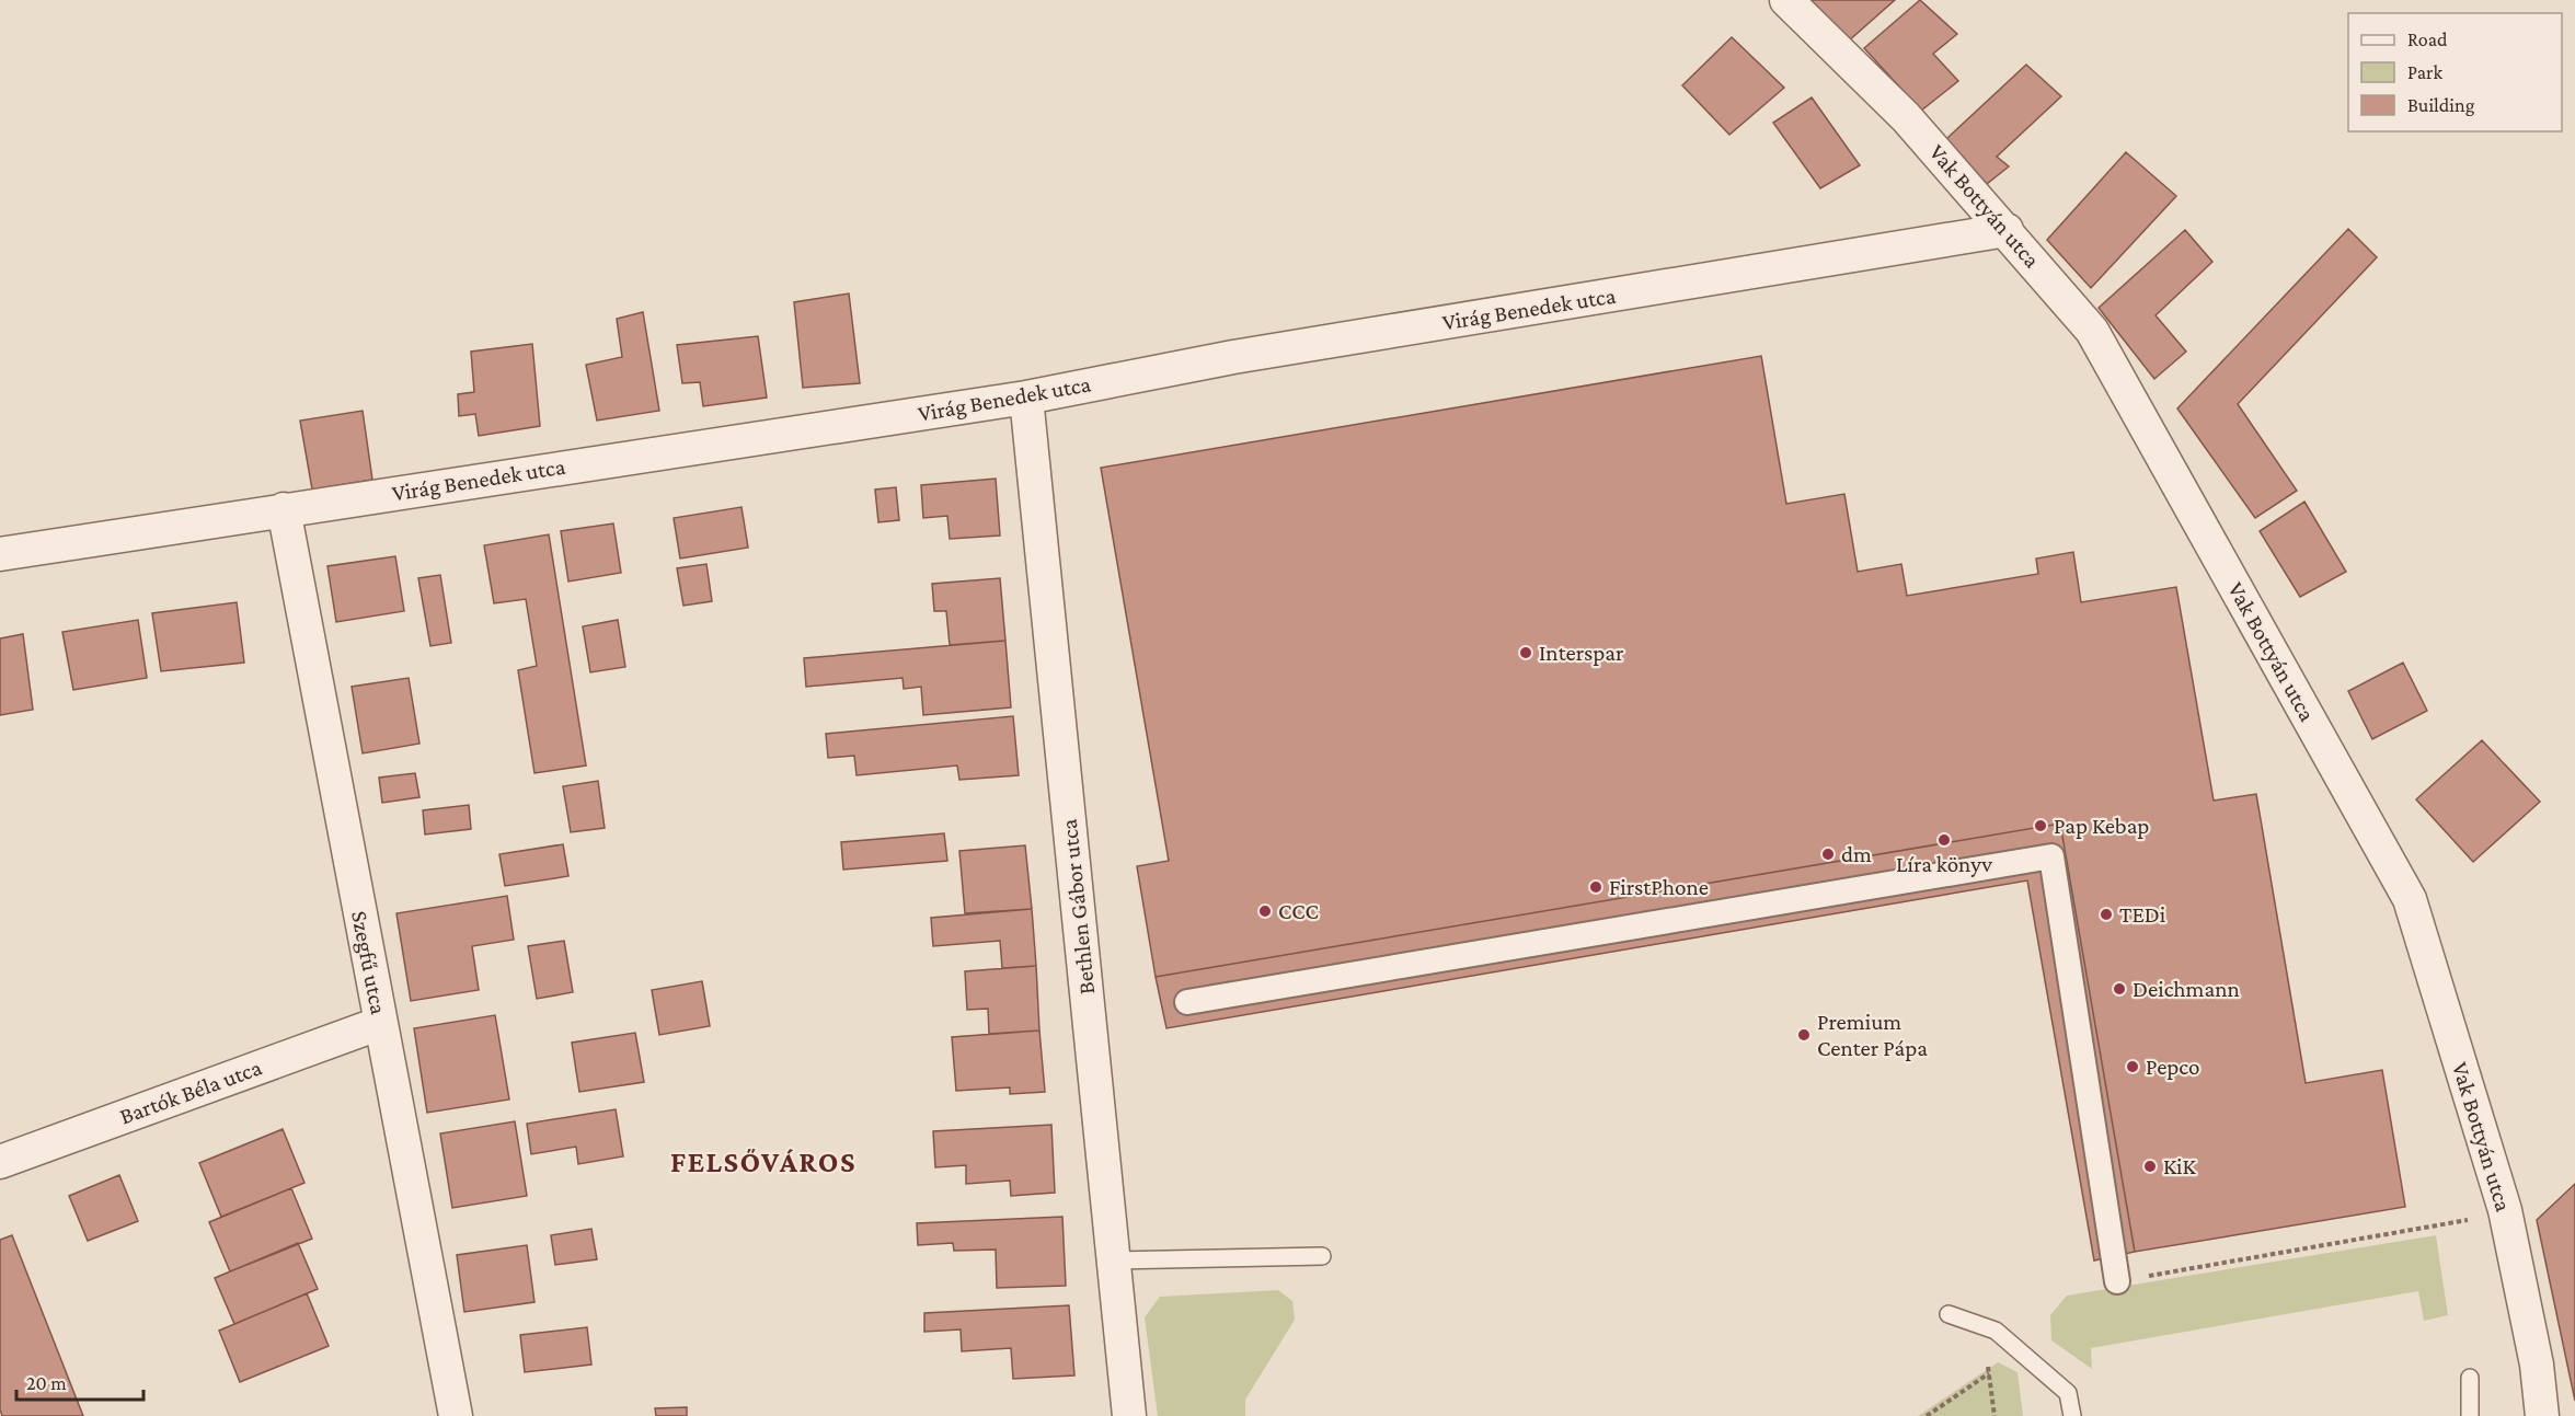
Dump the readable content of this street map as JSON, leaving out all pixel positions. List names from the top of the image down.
{
  "streets": {
    "street": [
      "Vak Bottyán utca",
      "Virág Benedek utca",
      "Bethlen Gábor utca",
      "Szegfű utca",
      "Bartók Béla utca"
    ]
  },
  "crossings": [
    ["Vak Bottyán utca", "Virág Benedek utca"],
    ["Virág Benedek utca", "Bethlen Gábor utca"],
    ["Virág Benedek utca", "Szegfű utca"],
    ["Szegfű utca", "Bartók Béla utca"]
  ],
  "districts": ["FELSŐVÁROS"],
  "places": [
    "Interspar",
    "Pap Kebap",
    "Líra könyv",
    "dm",
    "FirstPhone",
    "CCC",
    "TEDi",
    "Deichmann",
    "Premium Center Pápa",
    "Pepco",
    "KiK"
  ],
  "legend": ["Road", "Park", "Building"],
  "scale_bar": "20 m"
}
